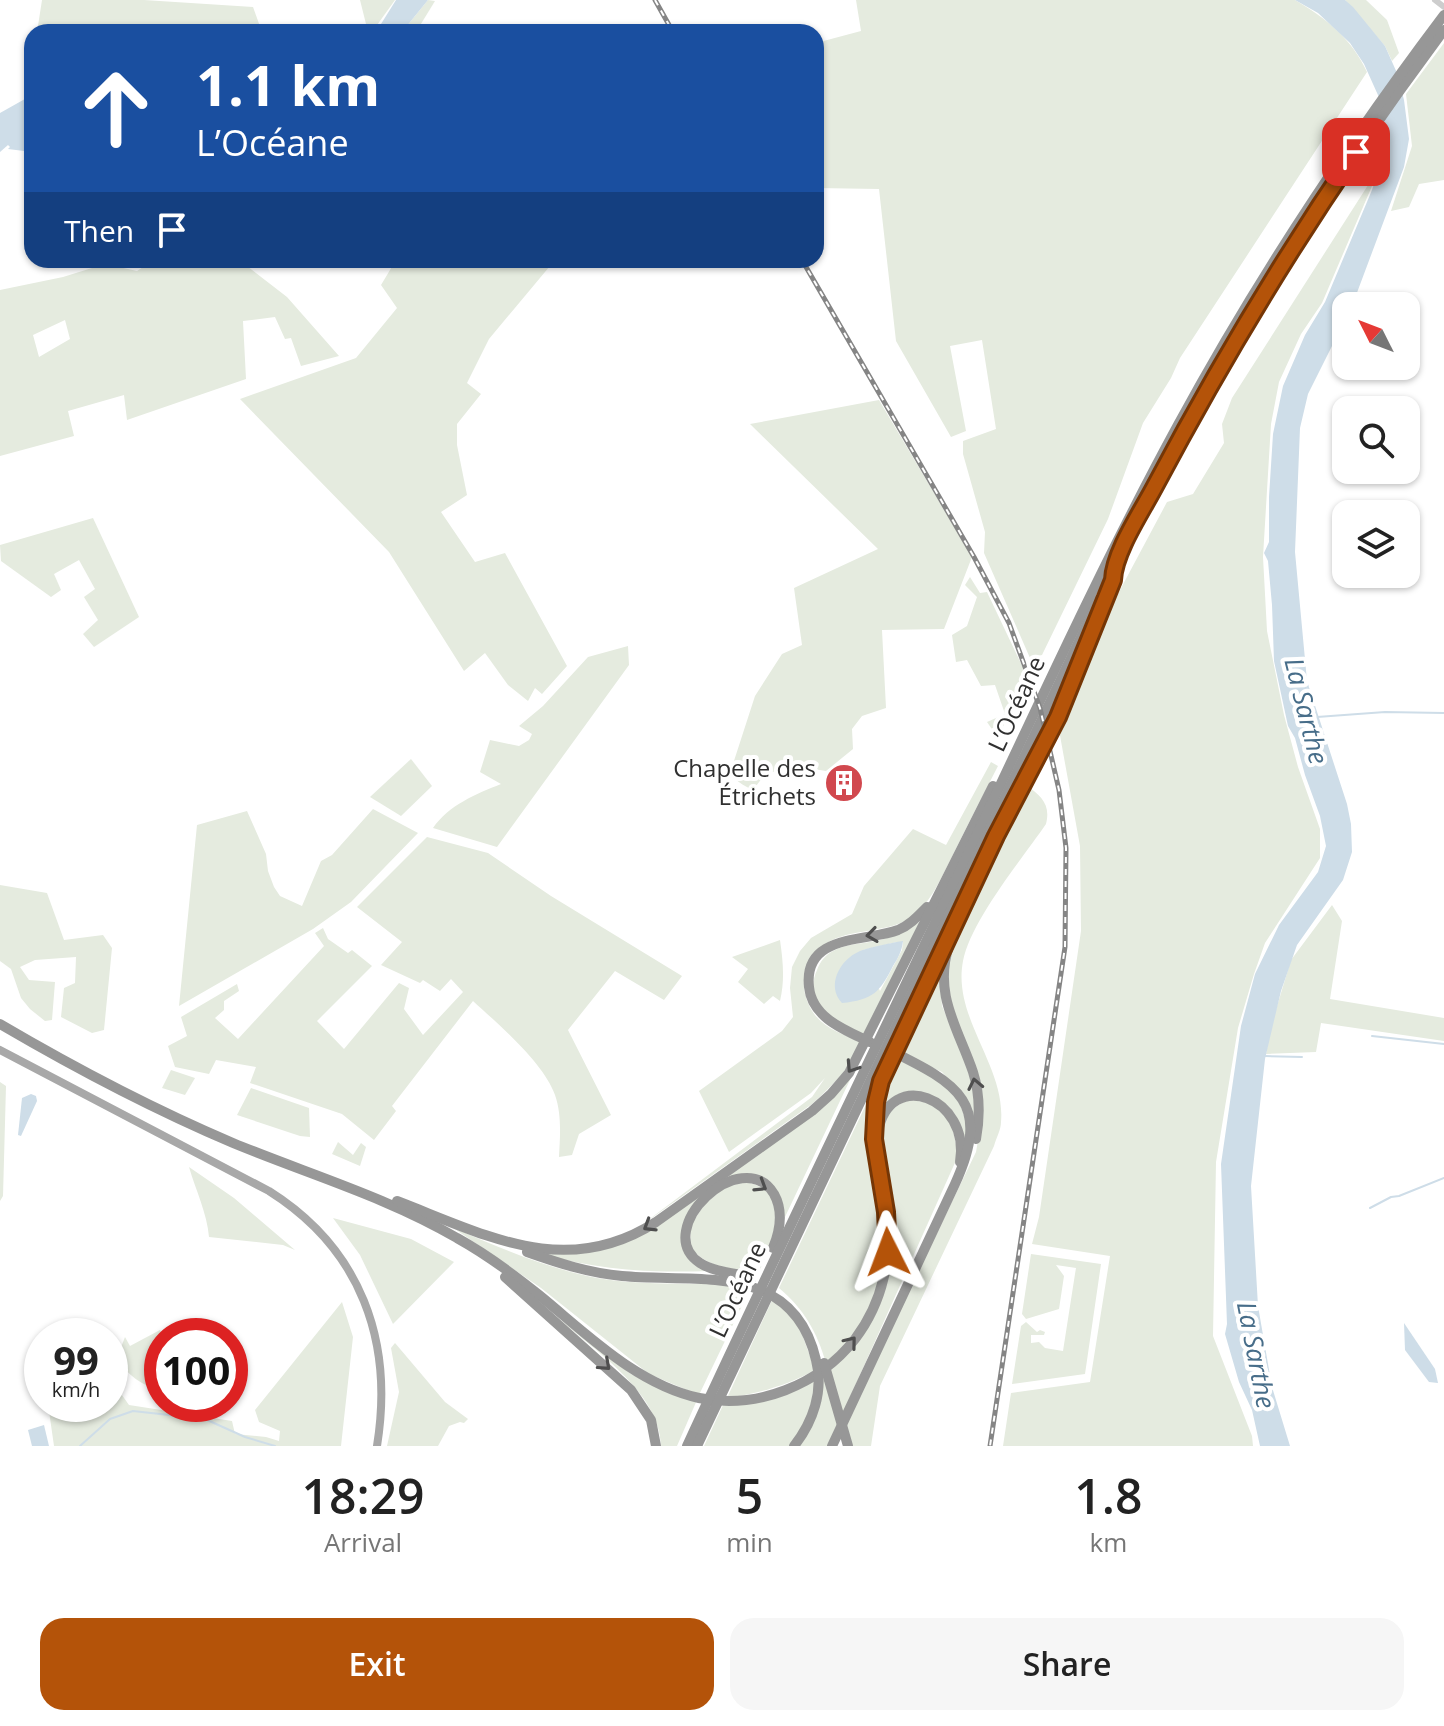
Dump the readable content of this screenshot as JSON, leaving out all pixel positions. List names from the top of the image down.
{
  "streets": {
    "highway": ["L’Océane"]
  },
  "water": ["La Sarthe"],
  "places": {
    "building": ["Chapelle des Étrichets"]
  },
  "north": "top left",
  "page": {
    "turn": ["1.1 km", "L’Océane"],
    "then": "Then",
    "speed": "99 km/h",
    "limit": "100",
    "eta": [
      "18:29",
      "Arrival",
      "5",
      "min",
      "1.8",
      "km"
    ],
    "buttons": ["Exit", "Share"]
  }
}
